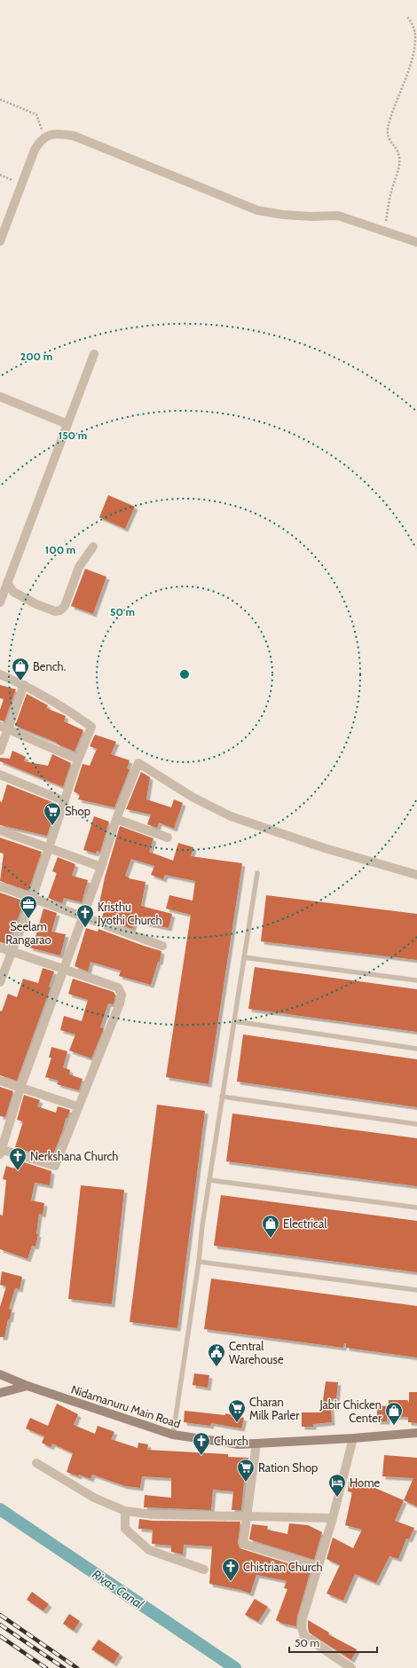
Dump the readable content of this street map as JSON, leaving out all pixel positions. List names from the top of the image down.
{
  "streets": {
    "main road": ["Nidamanuru Main Road"]
  },
  "water": ["Rivas Canal"],
  "places": {
    "shop": ["Bench.", "Electrical", "Jabir Chicken Center"],
    "supermarket": ["Shop", "Charan Milk Parler", "Ration Shop"],
    "office": ["Seelam Rangarao"],
    "church": [
      "Kristhu Jyothi Church",
      "Nerkshana Church",
      "Church",
      "Chistrian Church"
    ],
    "public building": ["Central Warehouse"],
    "hotel": ["Home"]
  },
  "scale_bar": "50 m",
  "rings": [
    "200 m",
    "150 m",
    "100 m",
    "50 m"
  ]
}
